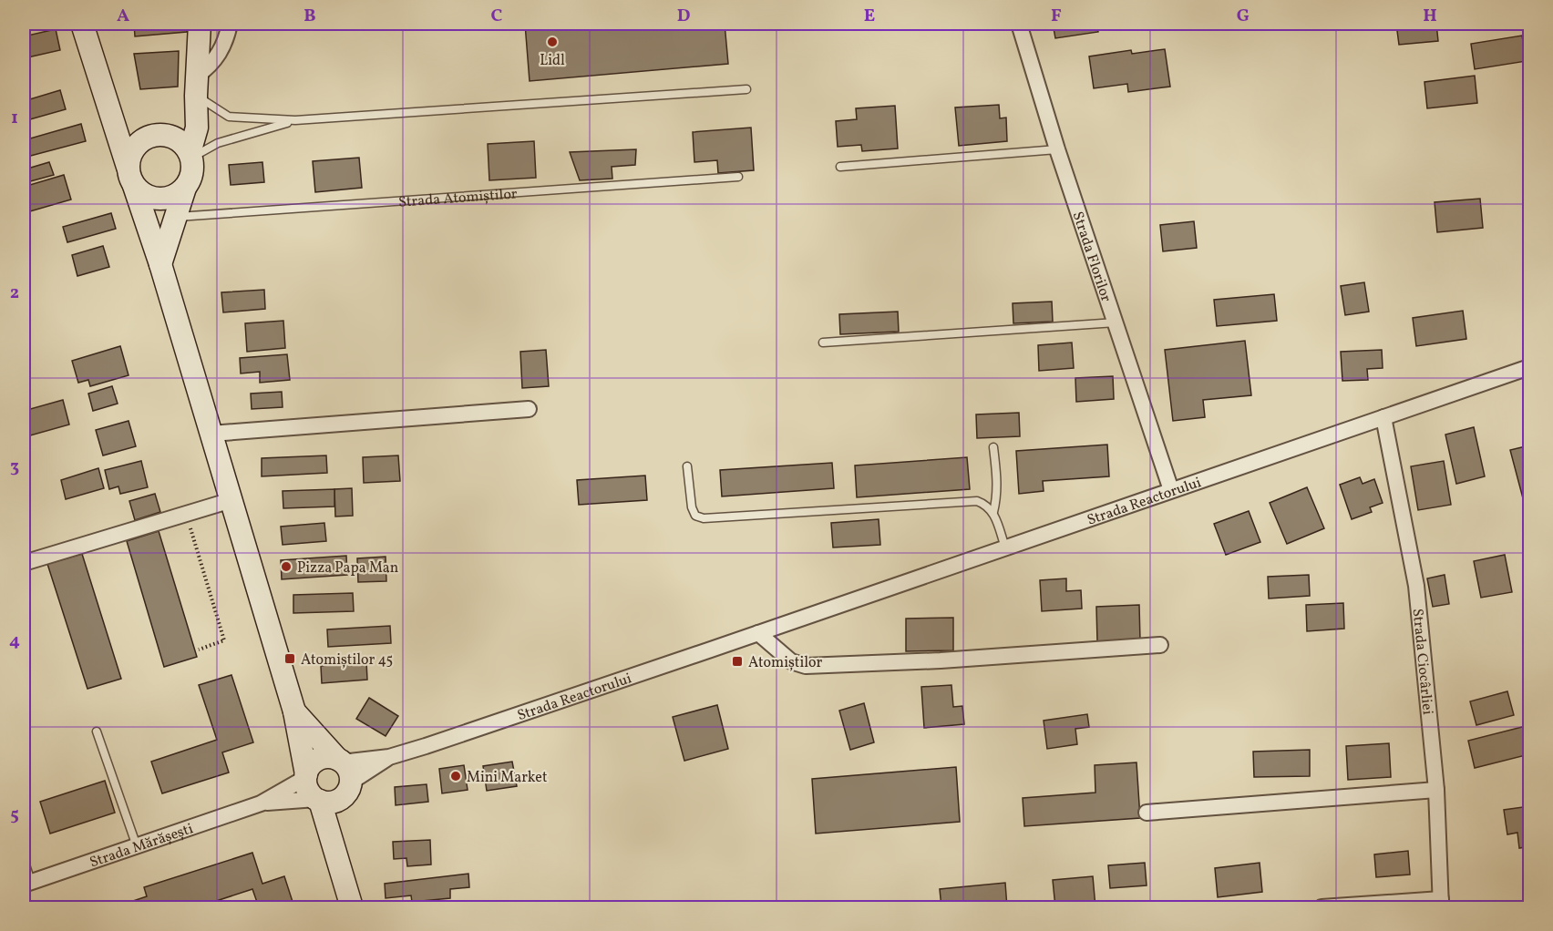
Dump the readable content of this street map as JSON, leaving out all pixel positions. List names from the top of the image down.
{
  "streets": {
    "street": [
      "Strada Florilor",
      "Strada Reactorului",
      "Strada Ciocârliei",
      "Strada Mărășești"
    ],
    "lane": ["Strada Atomiștilor"]
  },
  "crossings": [
    ["Strada Florilor", "Strada Reactorului"],
    ["Strada Reactorului", "Strada Ciocârliei"],
    ["Strada Reactorului", "Strada Mărășești"]
  ],
  "places": {
    "other": ["Lidl", "Pizza Papa Man", "Mini Market"],
    "transit": ["Atomiștilor 45", "Atomiștilor"]
  },
  "grid": {
    "columns": [
      "A",
      "B",
      "C",
      "D",
      "E",
      "F",
      "G",
      "H"
    ],
    "rows": [
      "1",
      "2",
      "3",
      "4",
      "5"
    ]
  }
}
